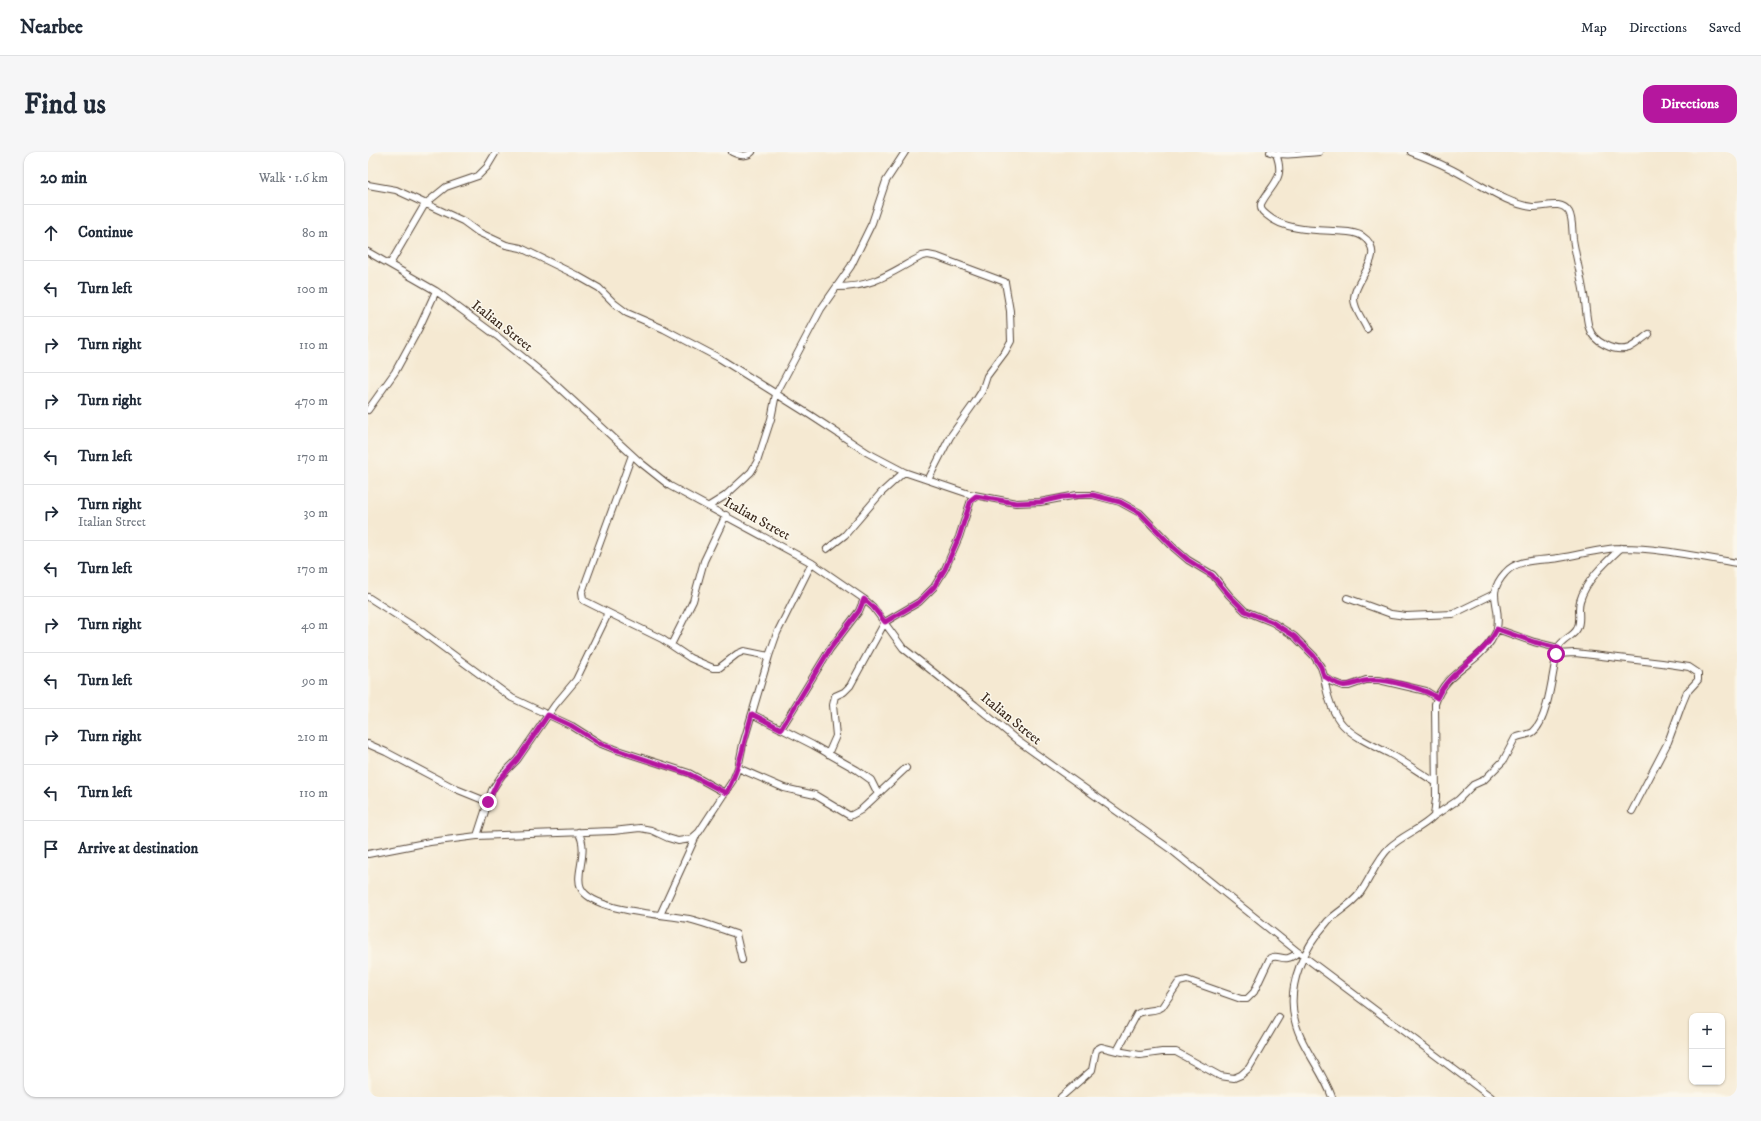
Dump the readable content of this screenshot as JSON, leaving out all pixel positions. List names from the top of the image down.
{
  "streets": {
    "street": ["Italian Street"]
  },
  "page": {
    "header": "Nearbee",
    "nav": ["Map", "Directions", "Saved"],
    "buttons": "Directions",
    "title": "Find us",
    "heading": ["20 min", "Walk · 1.6 km"],
    "list": [
      ["Continue", "80 m"],
      ["Turn left", "100 m"],
      ["Turn right", "110 m"],
      ["Turn right", "470 m"],
      ["Turn left", "170 m"],
      ["Turn right", "Italian Street", "30 m"],
      ["Turn left", "170 m"],
      ["Turn right", "40 m"],
      ["Turn left", "90 m"],
      ["Turn right", "210 m"],
      ["Turn left", "110 m"],
      "Arrive at destination"
    ],
    "map_buttons": ["+", "−"]
  }
}
